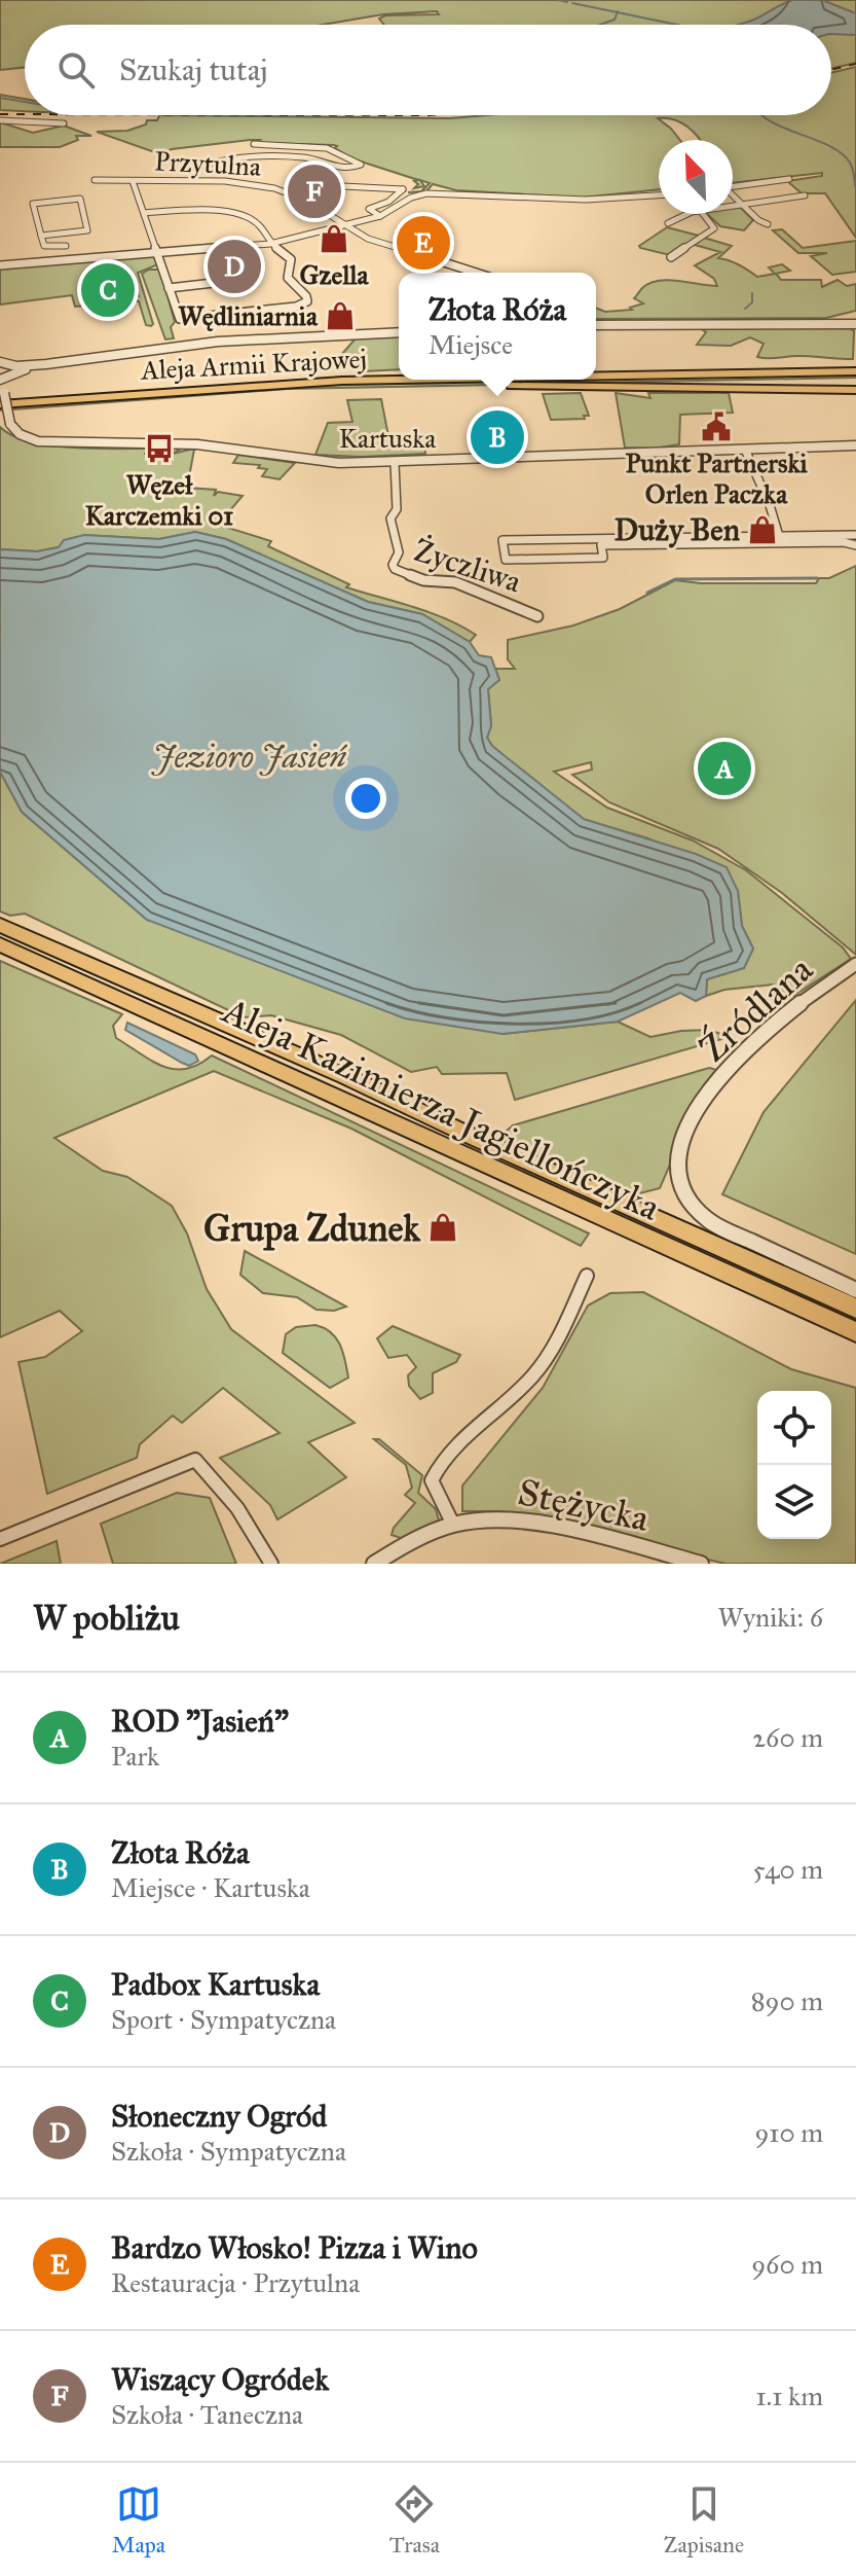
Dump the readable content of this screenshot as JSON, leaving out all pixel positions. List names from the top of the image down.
{
  "streets": {
    "highway": ["Aleja Kazimierza Jagiellończyka"],
    "main road": ["Aleja Armii Krajowej"],
    "street": [
      "Przytulna",
      "Kartuska",
      "Życzliwa",
      "Źródlana",
      "Stężycka"
    ]
  },
  "crossings": [
    ["Aleja Armii Krajowej", "Kartuska"],
    ["Kartuska", "Życzliwa"]
  ],
  "water": ["Jezioro Jasień"],
  "places": {
    "shop": [
      "Gzella",
      "Wędliniarnia",
      "Duży Ben",
      "Grupa Zdunek"
    ],
    "public building": ["Punkt Partnerski Orlen Paczka"],
    "bus stop": ["Węzeł Karczemki 01"]
  },
  "north": "top left",
  "page": {
    "search": "Szukaj tutaj",
    "pins": [
      "F",
      "E",
      "D",
      "C",
      "B",
      "A"
    ],
    "popup": ["Złota Róża", "Miejsce"],
    "heading": ["W pobliżu", "Wyniki: 6"],
    "list": [
      {
        "mark": "A",
        "name": "ROD \"Jasień\"",
        "note": "Park",
        "value": "260 m"
      },
      {
        "mark": "B",
        "name": "Złota Róża",
        "note": "Miejsce · Kartuska",
        "value": "540 m"
      },
      {
        "mark": "C",
        "name": "Padbox Kartuska",
        "note": "Sport · Sympatyczna",
        "value": "890 m"
      },
      {
        "mark": "D",
        "name": "Słoneczny Ogród",
        "note": "Szkoła · Sympatyczna",
        "value": "910 m"
      },
      {
        "mark": "E",
        "name": "Bardzo Włosko! Pizza i Wino",
        "note": "Restauracja · Przytulna",
        "value": "960 m"
      },
      {
        "mark": "F",
        "name": "Wiszący Ogródek",
        "note": "Szkoła · Taneczna",
        "value": "1.1 km"
      }
    ],
    "nav": ["Mapa", "Trasa", "Zapisane"]
  }
}
